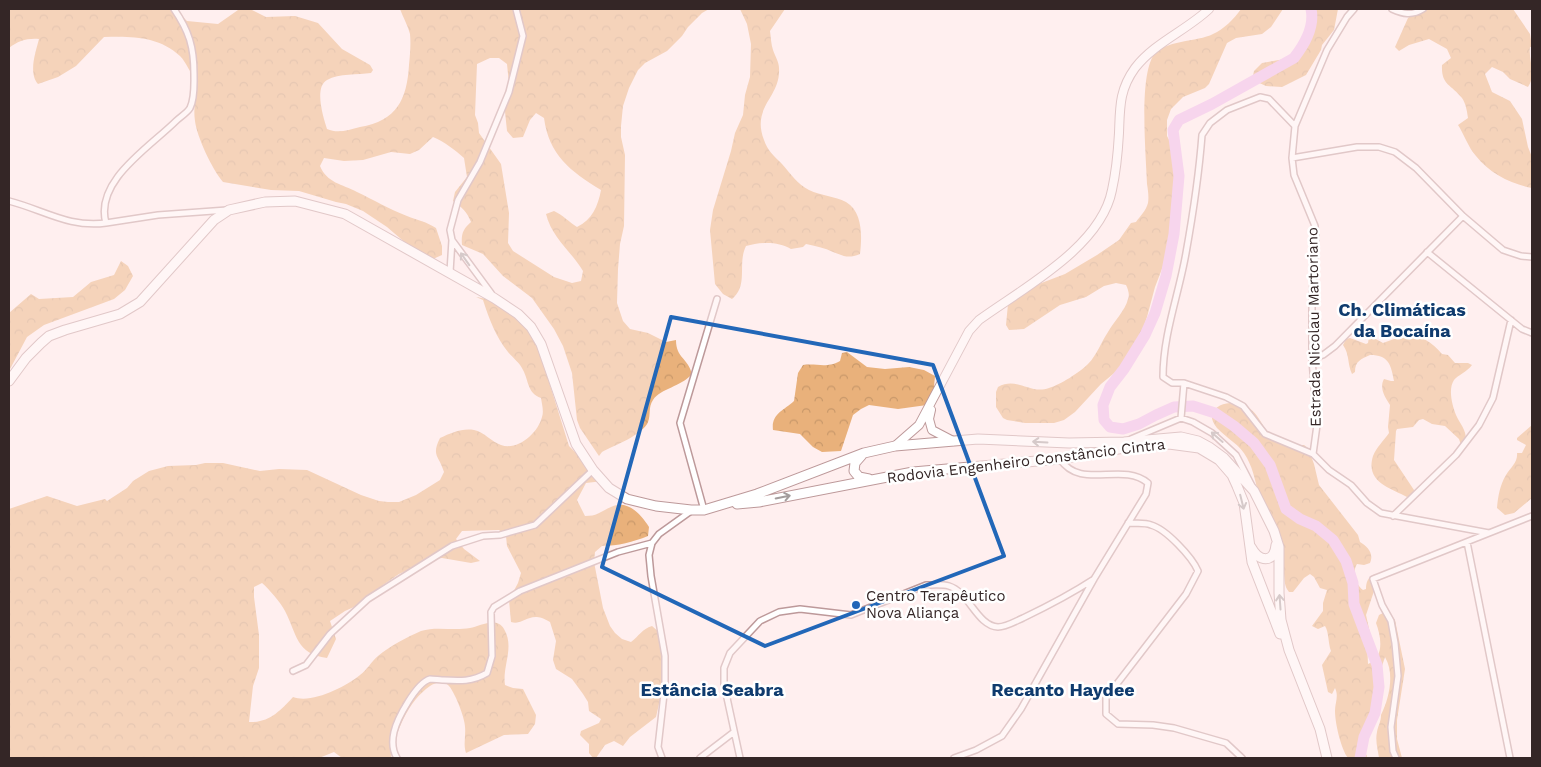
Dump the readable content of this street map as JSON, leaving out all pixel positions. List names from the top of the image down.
{
  "streets": {
    "main road": ["Rodovia Engenheiro Constâncio Cintra"],
    "street": ["Estrada Nicolau Martoriano"]
  },
  "districts": ["Ch. Climáticas da Bocaína", "Estância Seabra", "Recanto Haydee"],
  "places": ["Centro Terapêutico Nova Aliança"]
}
